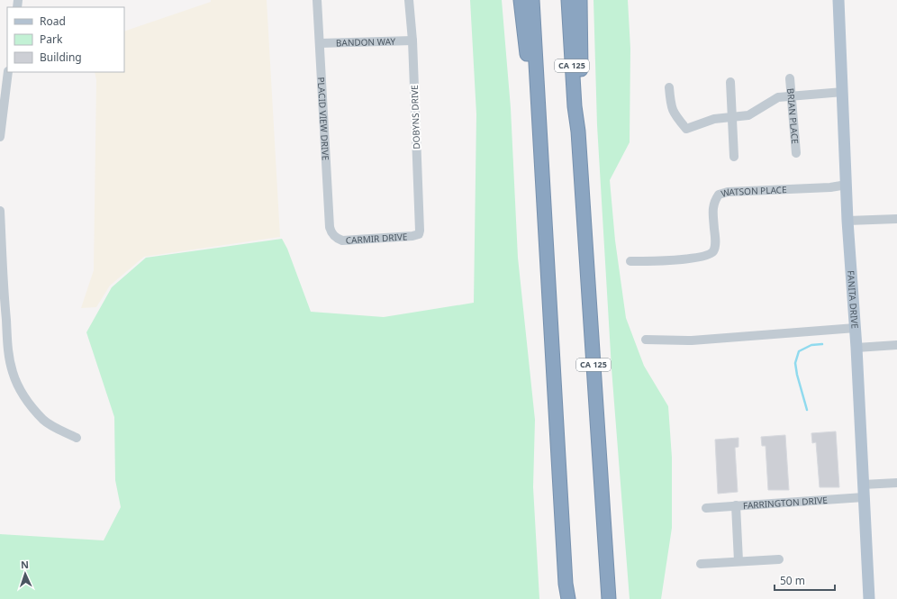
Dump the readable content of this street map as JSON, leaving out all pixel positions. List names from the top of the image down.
{
  "streets": {
    "highway": ["CA 125"],
    "main road": ["FANITA DRIVE"],
    "street": [
      "BANDON WAY",
      "BRIAN PLACE",
      "DOBYNS DRIVE",
      "PLACID VIEW DRIVE",
      "WATSON PLACE",
      "CARMIR DRIVE",
      "FARRINGTON DRIVE"
    ]
  },
  "crossings": [
    ["BANDON WAY", "DOBYNS DRIVE"],
    ["BANDON WAY", "PLACID VIEW DRIVE"],
    ["DOBYNS DRIVE", "CARMIR DRIVE"],
    ["PLACID VIEW DRIVE", "CARMIR DRIVE"],
    ["WATSON PLACE", "FANITA DRIVE"],
    ["FANITA DRIVE", "FARRINGTON DRIVE"]
  ],
  "legend": ["Road", "Park", "Building"],
  "scale_bar": "50 m",
  "north": "top"
}
